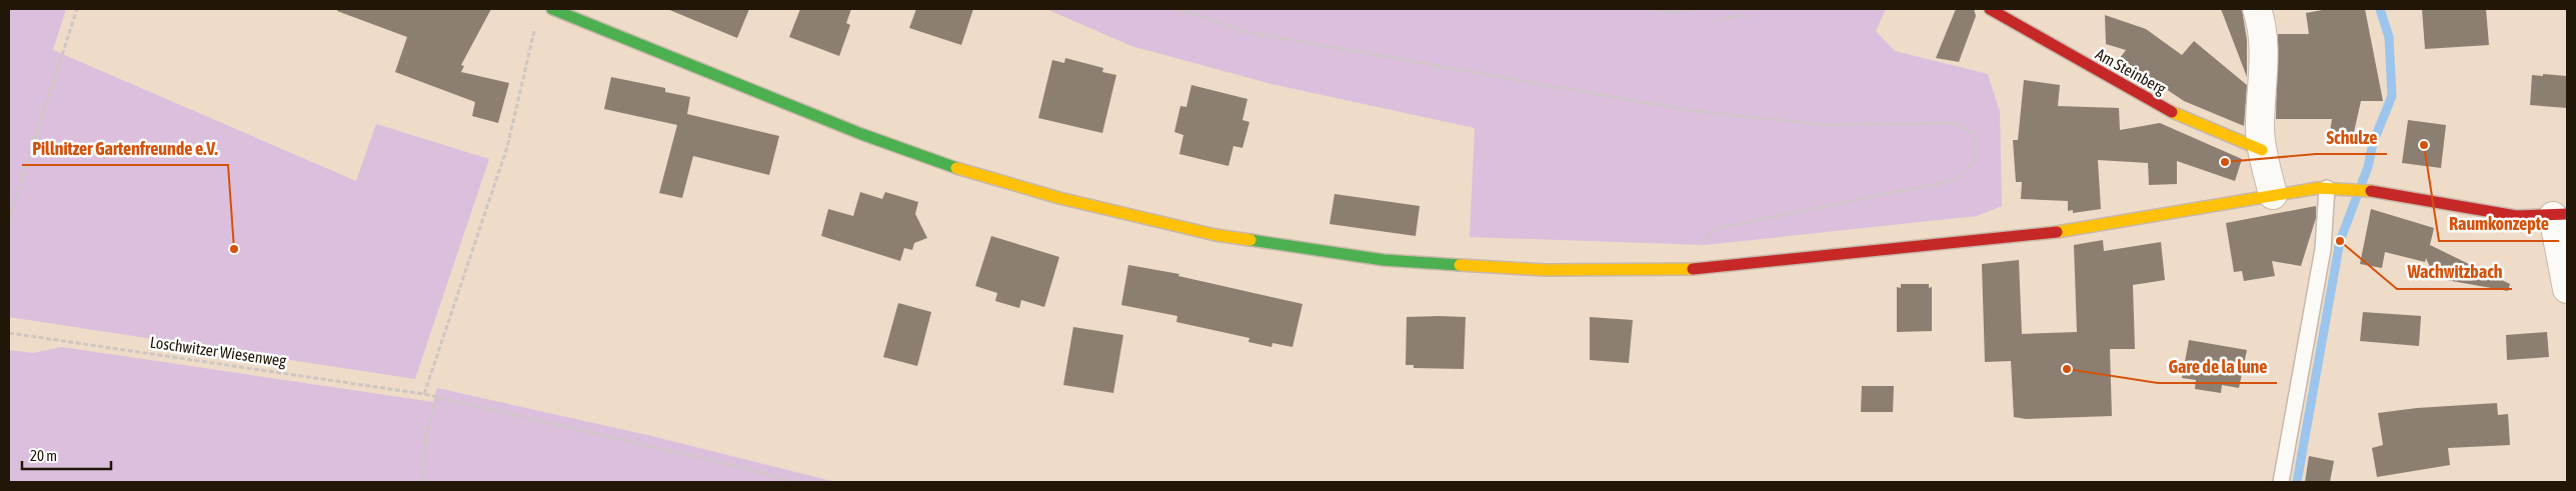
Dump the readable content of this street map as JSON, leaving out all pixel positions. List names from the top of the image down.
{
  "streets": {
    "main road": ["Am Steinberg"],
    "path": ["Loschwitzer Wiesenweg"]
  },
  "places": [
    "Raumkonzepte",
    "Schulze",
    "Wachwitzbach",
    "Pillnitzer Gartenfreunde e.V.",
    "Gare de la lune"
  ],
  "scale_bar": "20 m"
}
